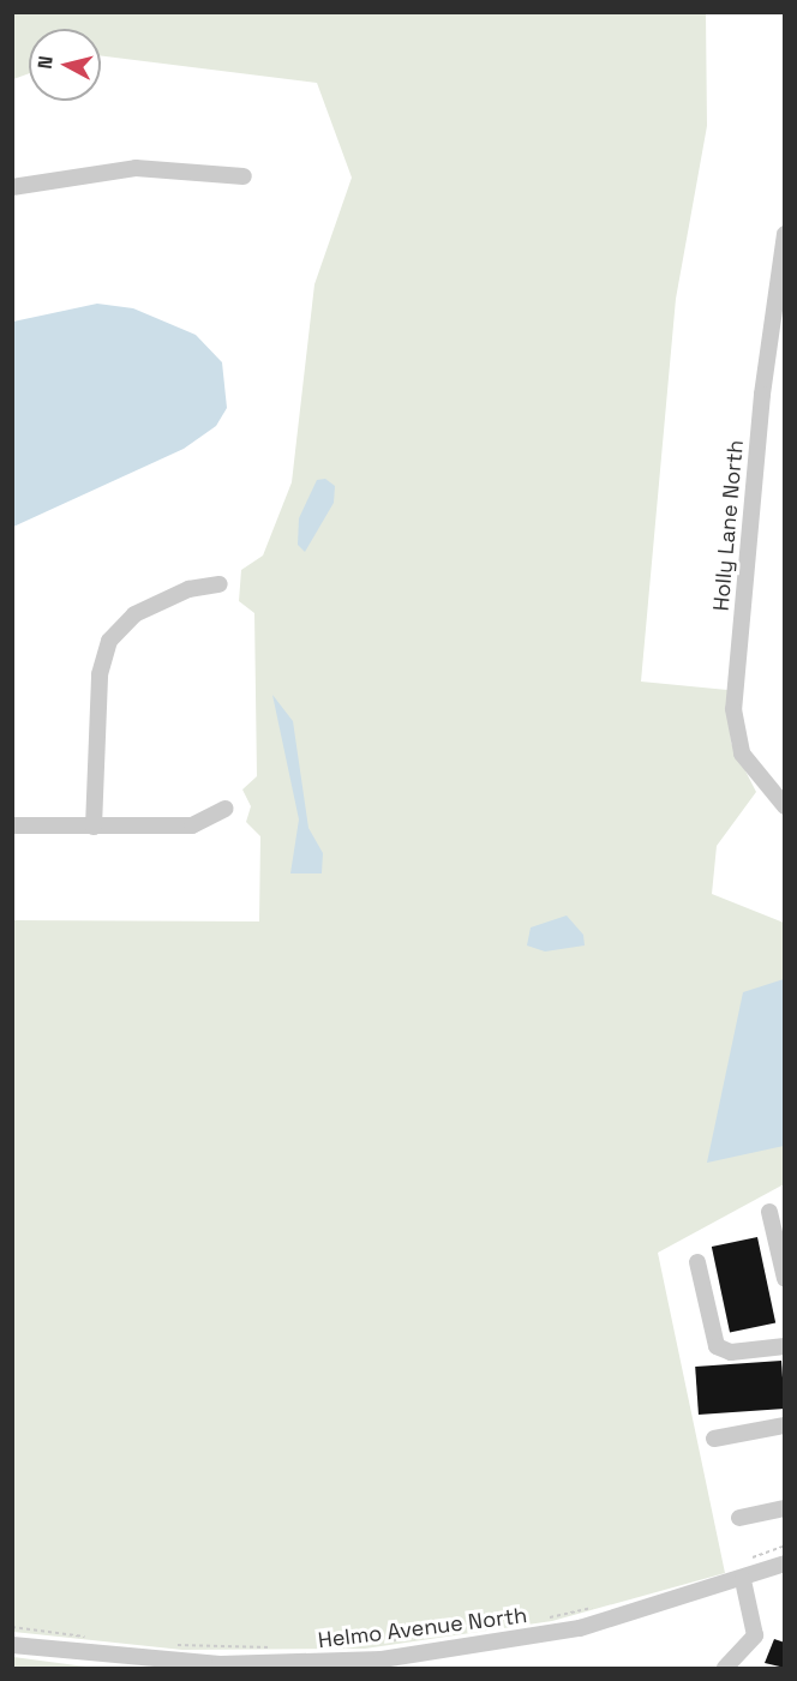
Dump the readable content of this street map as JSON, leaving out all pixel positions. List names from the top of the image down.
{
  "streets": {
    "street": ["Holly Lane North", "Helmo Avenue North"]
  },
  "north": "left"
}
